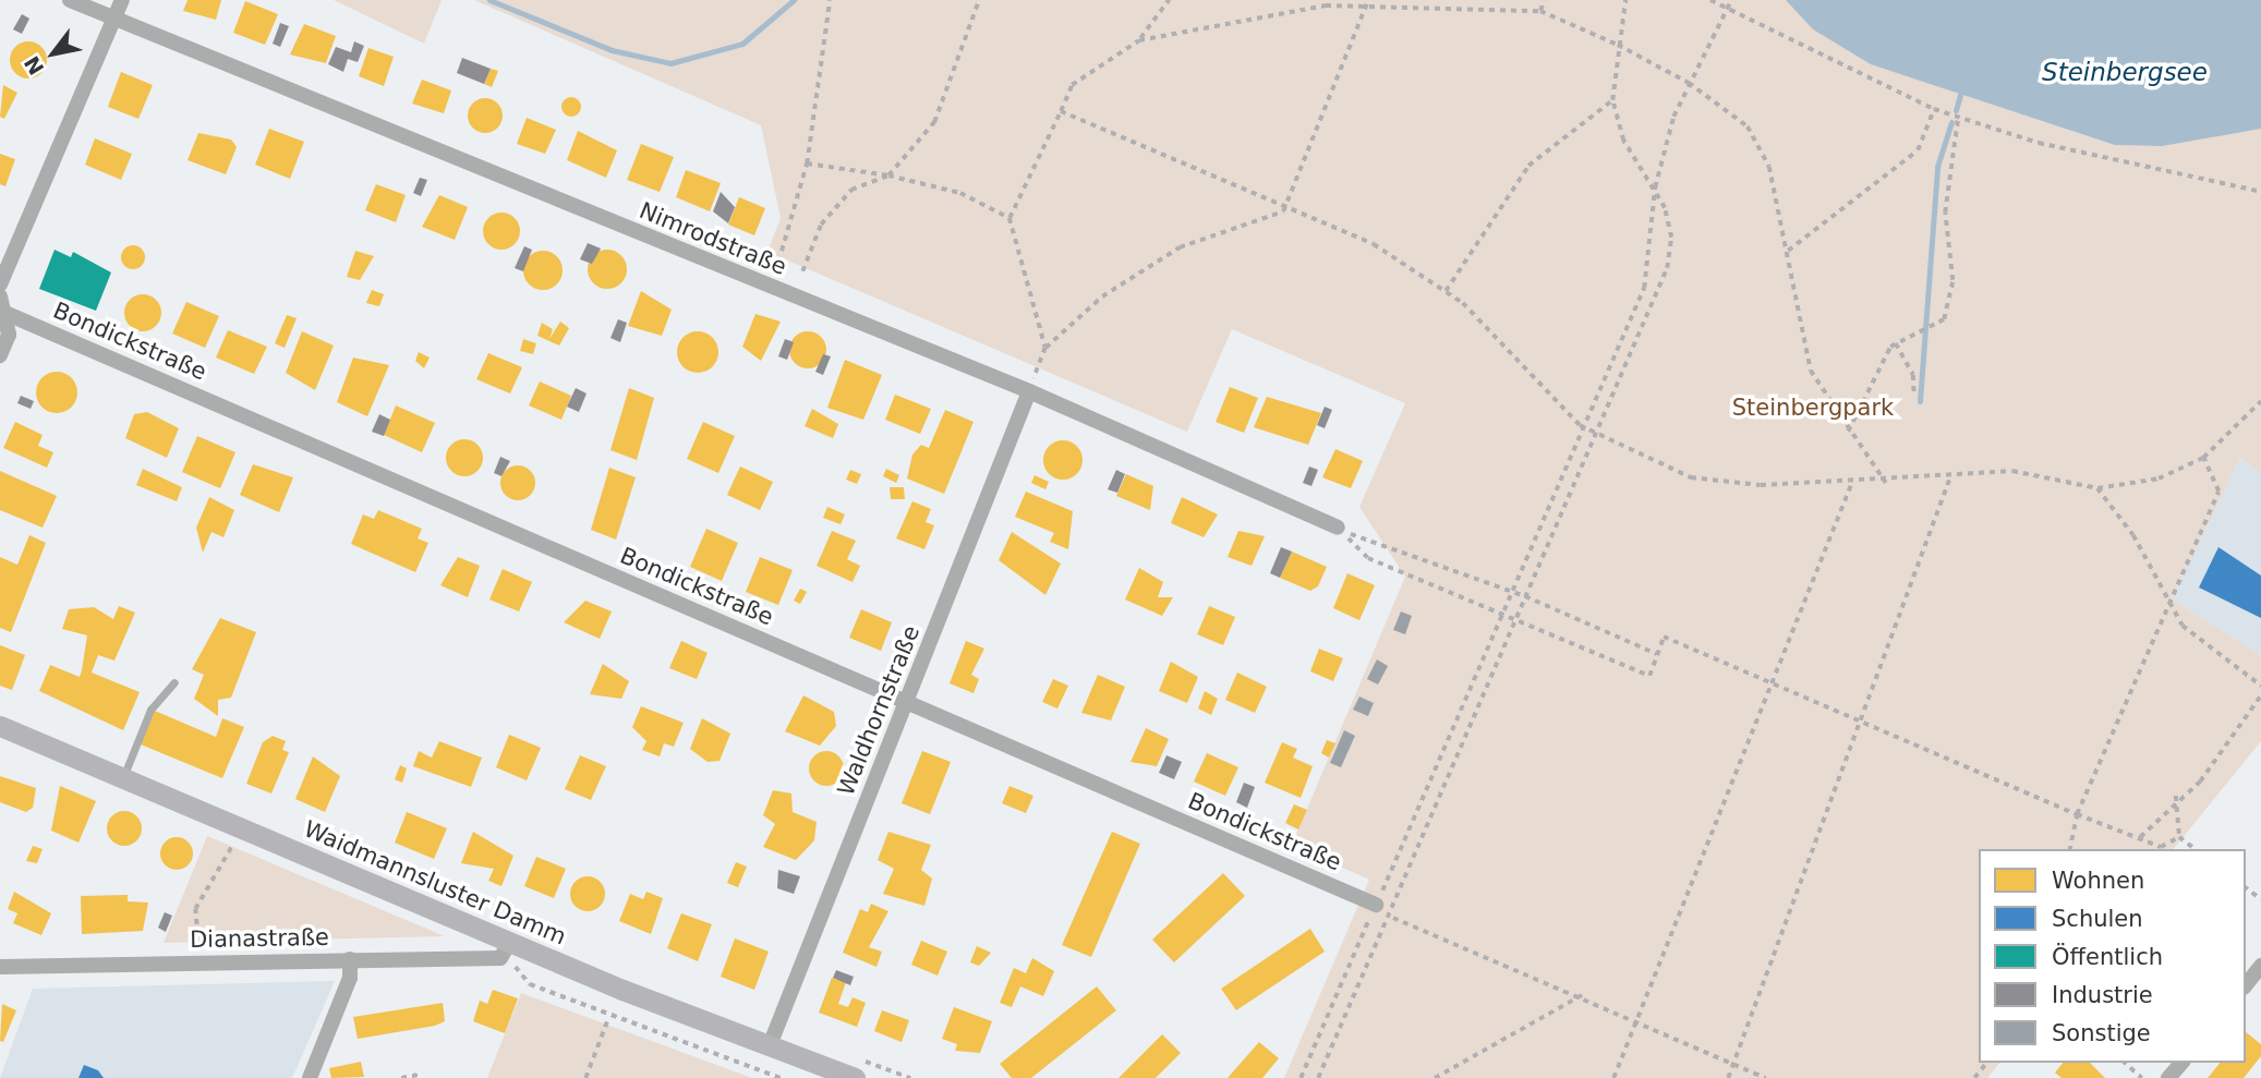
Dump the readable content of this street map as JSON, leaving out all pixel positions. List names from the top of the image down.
{
  "streets": {
    "main road": ["Waidmannsluster Damm"],
    "street": [
      "Nimrodstraße",
      "Bondickstraße",
      "Waldhornstraße",
      "Dianastraße"
    ]
  },
  "crossings": [
    ["Nimrodstraße", "Waldhornstraße"],
    ["Bondickstraße", "Waldhornstraße"],
    ["Waldhornstraße", "Waidmannsluster Damm"],
    ["Waidmannsluster Damm", "Dianastraße"]
  ],
  "water": ["Steinbergsee"],
  "parks": ["Steinbergpark"],
  "legend": [
    "Wohnen",
    "Schulen",
    "Öffentlich",
    "Industrie",
    "Sonstige"
  ],
  "north": "bottom left"
}
